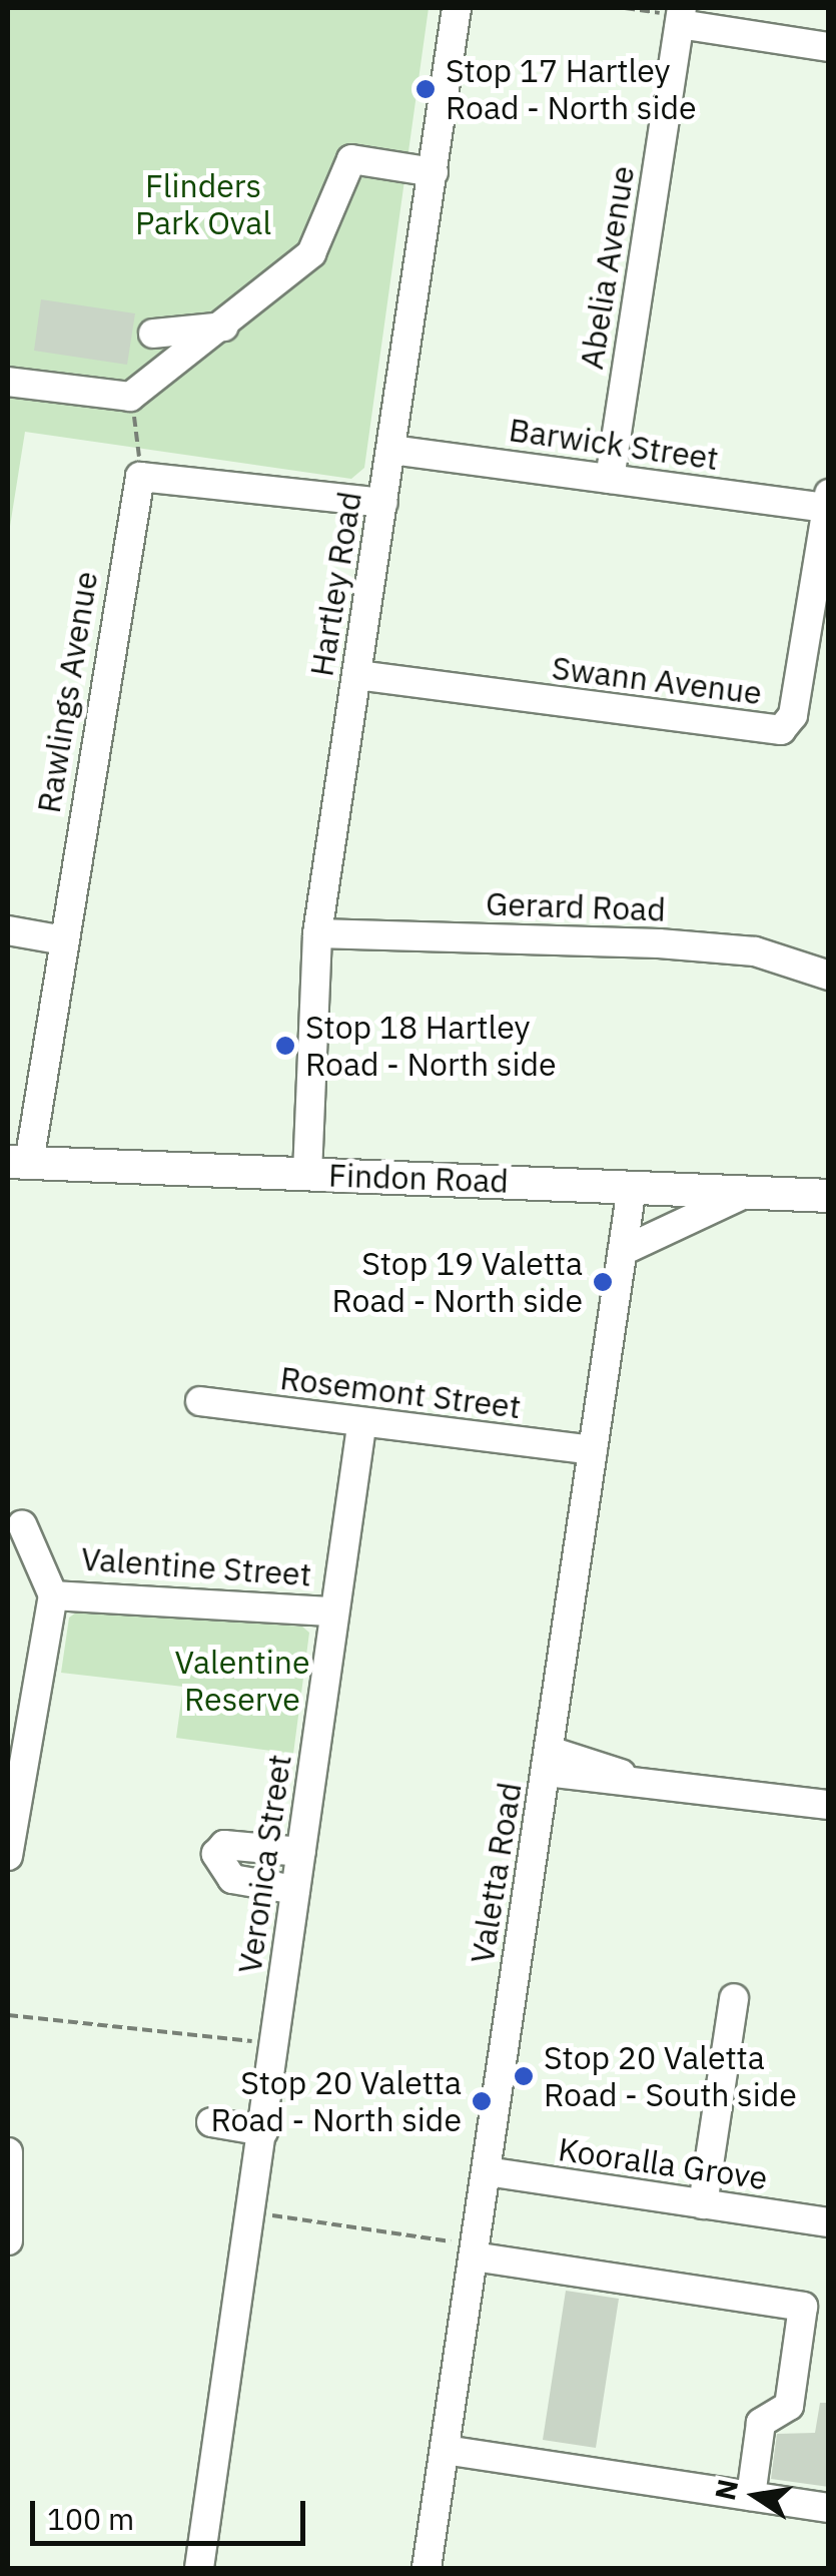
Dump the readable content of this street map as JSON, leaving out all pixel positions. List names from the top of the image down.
{
  "streets": {
    "main road": ["Findon Road"],
    "street": [
      "Abelia Avenue",
      "Barwick Street",
      "Hartley Road",
      "Swann Avenue",
      "Rawlings Avenue",
      "Gerard Road",
      "Rosemont Street",
      "Valentine Street",
      "Veronica Street",
      "Valetta Road",
      "Kooralla Grove"
    ]
  },
  "crossings": [
    ["Abelia Avenue", "Barwick Street"],
    ["Barwick Street", "Hartley Road"],
    ["Barwick Street", "Swann Avenue"],
    ["Hartley Road", "Swann Avenue"],
    ["Hartley Road", "Gerard Road"],
    ["Hartley Road", "Findon Road"],
    ["Rawlings Avenue", "Findon Road"],
    ["Findon Road", "Valetta Road"],
    ["Rosemont Street", "Veronica Street"],
    ["Rosemont Street", "Valetta Road"],
    ["Valentine Street", "Veronica Street"],
    ["Valetta Road", "Kooralla Grove"]
  ],
  "parks": ["Flinders Park Oval", "Valentine Reserve"],
  "places": [
    "Stop 17 Hartley Road - North side",
    "Stop 18 Hartley Road - North side",
    "Stop 19 Valetta Road - North side",
    "Stop 20 Valetta Road - South side",
    "Stop 20 Valetta Road - North side"
  ],
  "scale_bar": "100 m",
  "north": "left"
}
